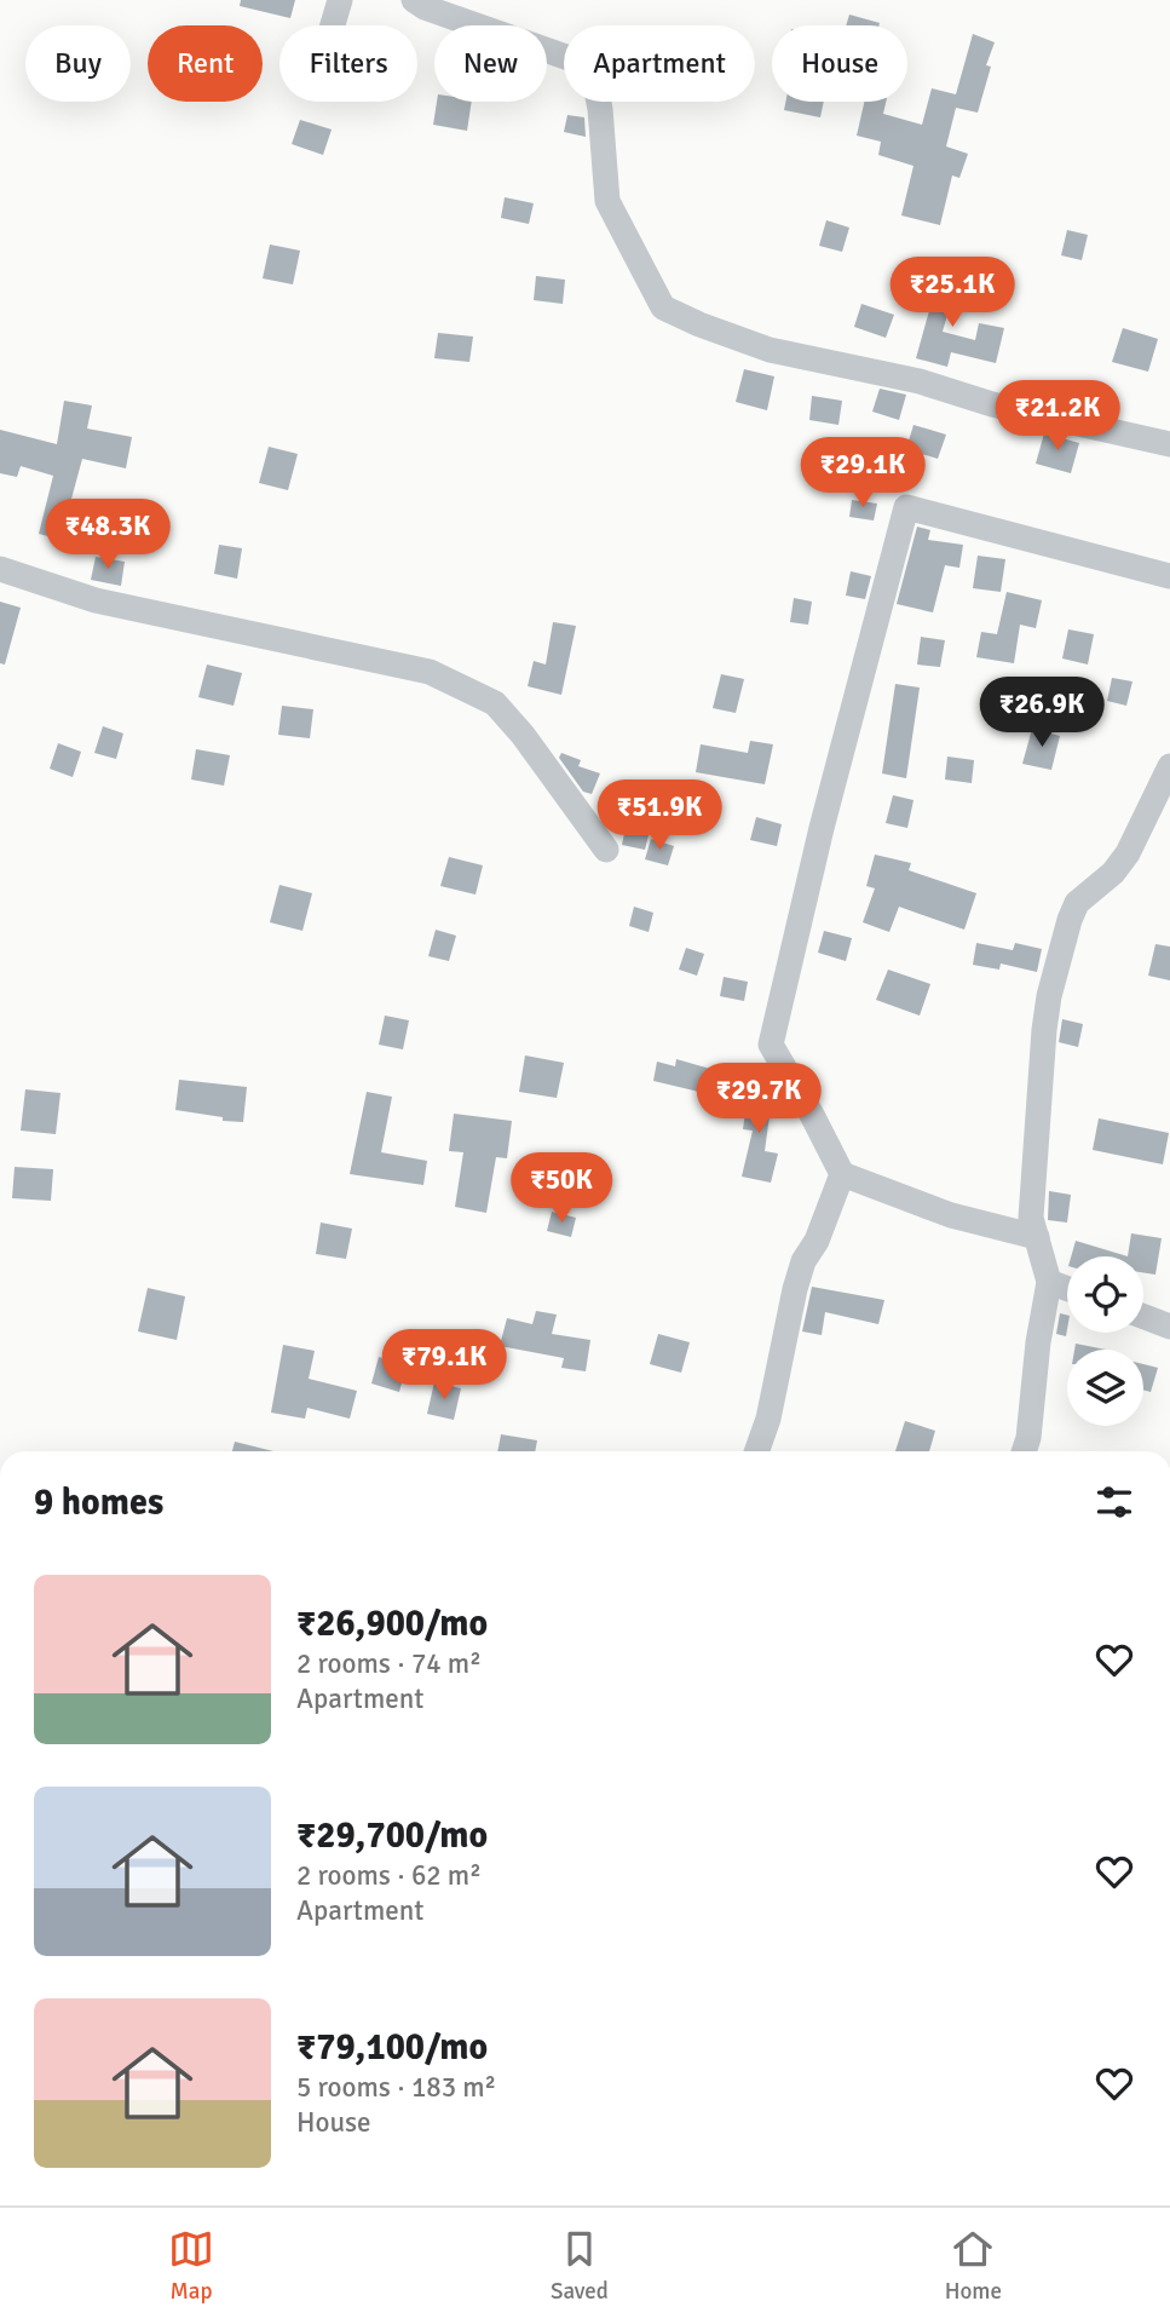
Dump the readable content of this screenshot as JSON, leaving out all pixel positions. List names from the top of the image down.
{
  "page": {
    "chip": [
      "Buy",
      "Rent",
      "Filters",
      "New",
      "Apartment",
      "House"
    ],
    "price": [
      "₹25.1K",
      "₹21.2K",
      "₹29.1K",
      "₹48.3K",
      "₹26.9K",
      "₹51.9K",
      "₹29.7K",
      "₹50K",
      "₹79.1K"
    ],
    "heading": "9 homes",
    "list": [
      {
        "name": "₹26,900/mo",
        "note": "2 rooms · 74 m² · Apartment"
      },
      {
        "name": "₹29,700/mo",
        "note": "2 rooms · 62 m² · Apartment"
      },
      {
        "name": "₹79,100/mo",
        "note": "5 rooms · 183 m² · House"
      }
    ],
    "tabs": ["Map", "Saved", "Home"]
  }
}
